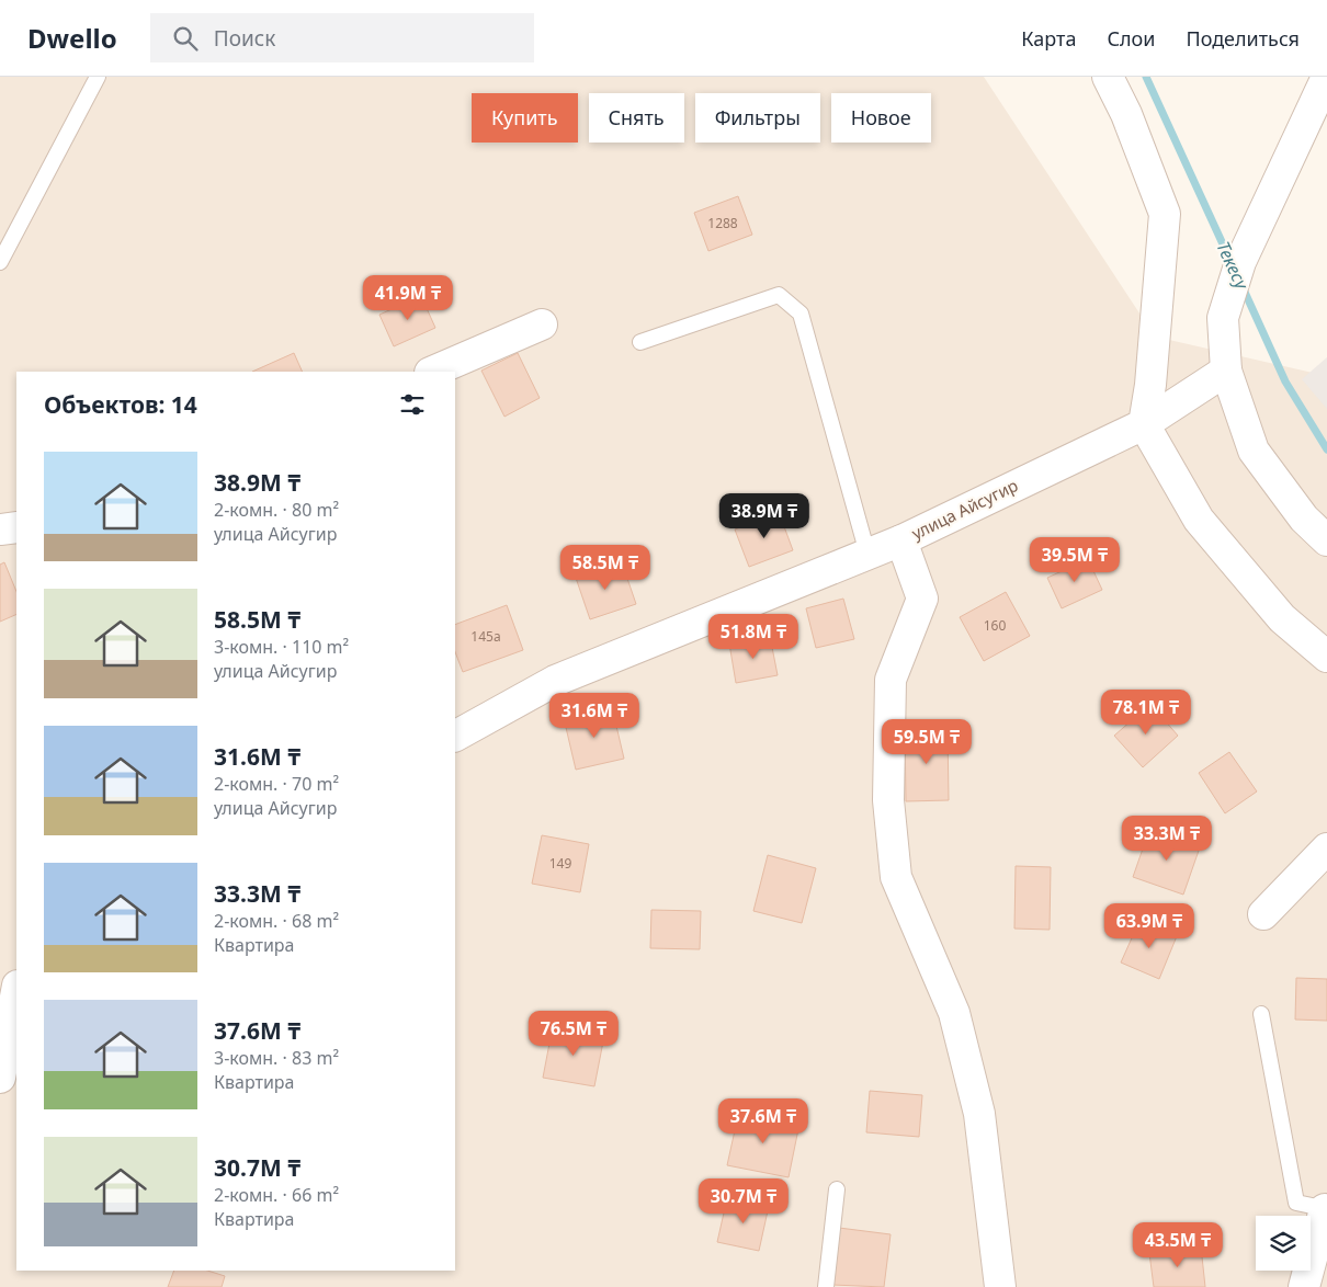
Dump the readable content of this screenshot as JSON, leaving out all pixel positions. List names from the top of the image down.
{
  "streets": {
    "street": ["улица Айсугир"]
  },
  "water": ["Текесу"],
  "house_numbers": [
    "1288",
    "160",
    "145а",
    "149"
  ],
  "page": {
    "header": "Dwello",
    "search": "Поиск",
    "nav": ["Карта", "Слои", "Поделиться"],
    "chip": [
      "Купить",
      "Снять",
      "Фильтры",
      "Новое"
    ],
    "price": [
      "41.9M ₸",
      "38.9M ₸",
      "39.5M ₸",
      "58.5M ₸",
      "51.8M ₸",
      "78.1M ₸",
      "31.6M ₸",
      "59.5M ₸",
      "33.3M ₸",
      "63.9M ₸",
      "76.5M ₸",
      "37.6M ₸",
      "30.7M ₸",
      "43.5M ₸"
    ],
    "heading": "Объектов: 14",
    "list": [
      {
        "name": "38.9M ₸",
        "note": "2-комн. · 80 m² · улица Айсугир"
      },
      {
        "name": "58.5M ₸",
        "note": "3-комн. · 110 m² · улица Айсугир"
      },
      {
        "name": "31.6M ₸",
        "note": "2-комн. · 70 m² · улица Айсугир"
      },
      {
        "name": "33.3M ₸",
        "note": "2-комн. · 68 m² · Квартира"
      },
      {
        "name": "37.6M ₸",
        "note": "3-комн. · 83 m² · Квартира"
      },
      {
        "name": "30.7M ₸",
        "note": "2-комн. · 66 m² · Квартира"
      }
    ]
  }
}
